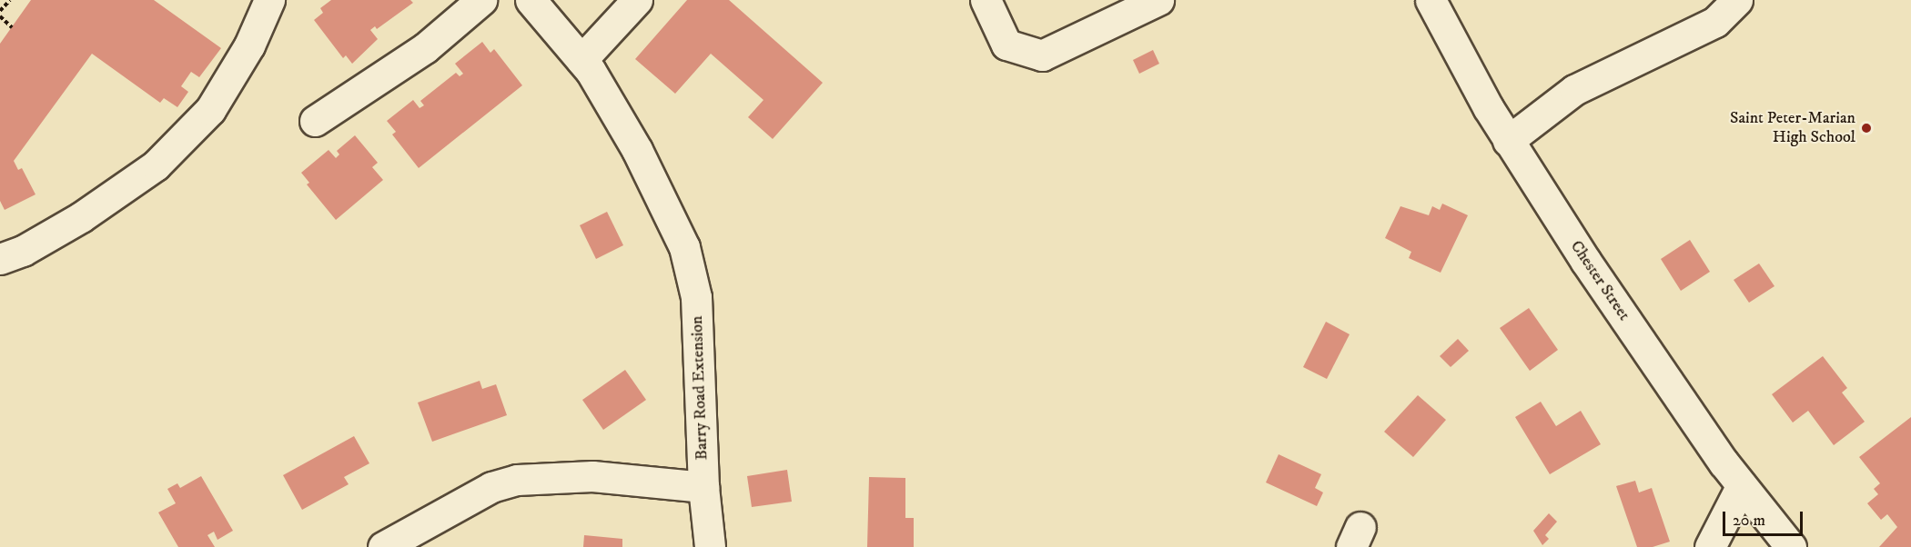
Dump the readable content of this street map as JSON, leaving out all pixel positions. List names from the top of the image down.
{
  "streets": {
    "street": ["Chester Street", "Barry Road Extension"]
  },
  "places": ["Saint Peter-Marian High School"],
  "scale_bar": "20 m"
}
